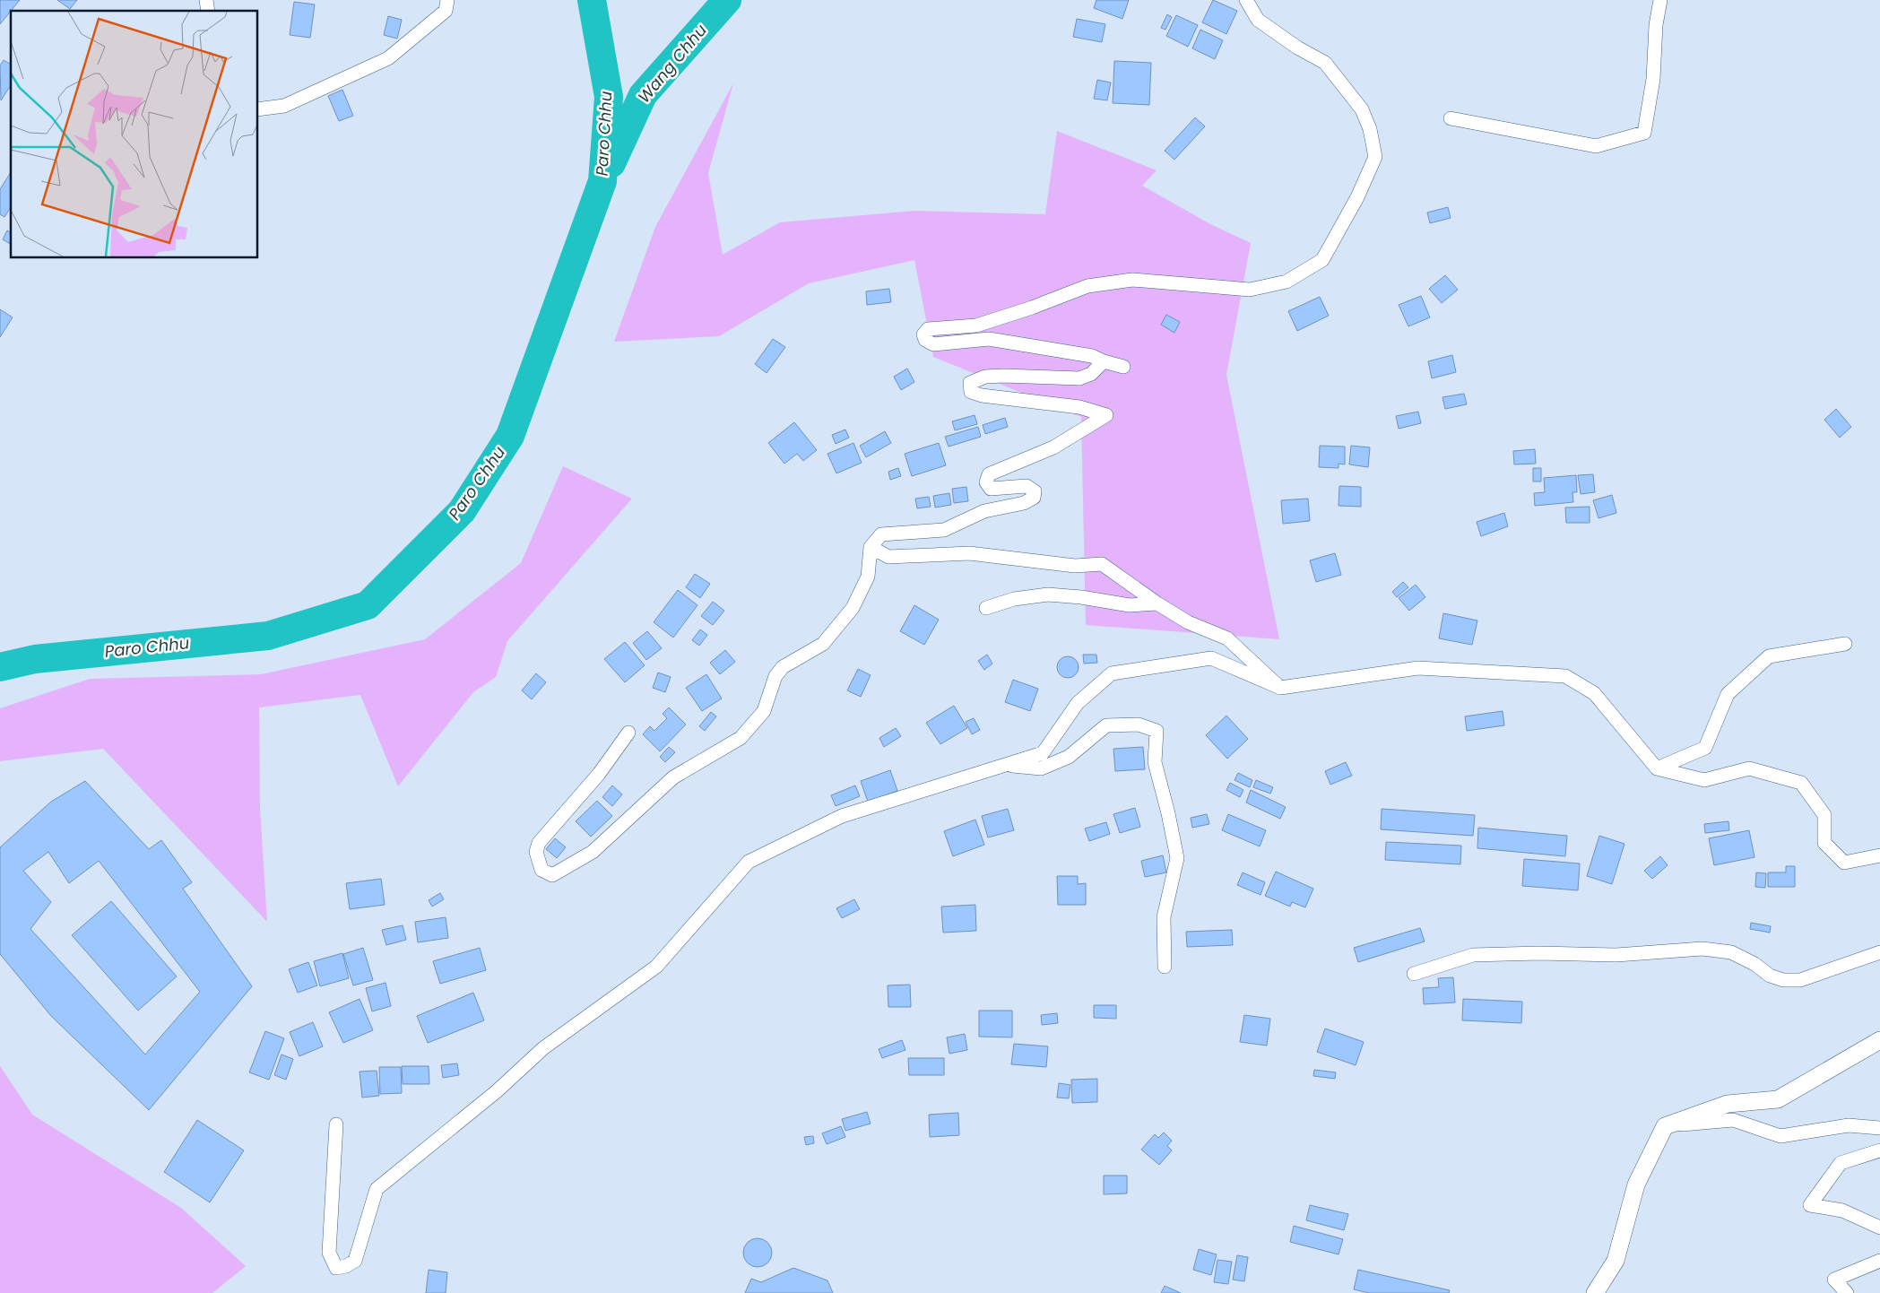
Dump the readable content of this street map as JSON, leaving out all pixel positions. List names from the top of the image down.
{
  "water": ["Wang Chhu", "Paro Chhu"]
}
